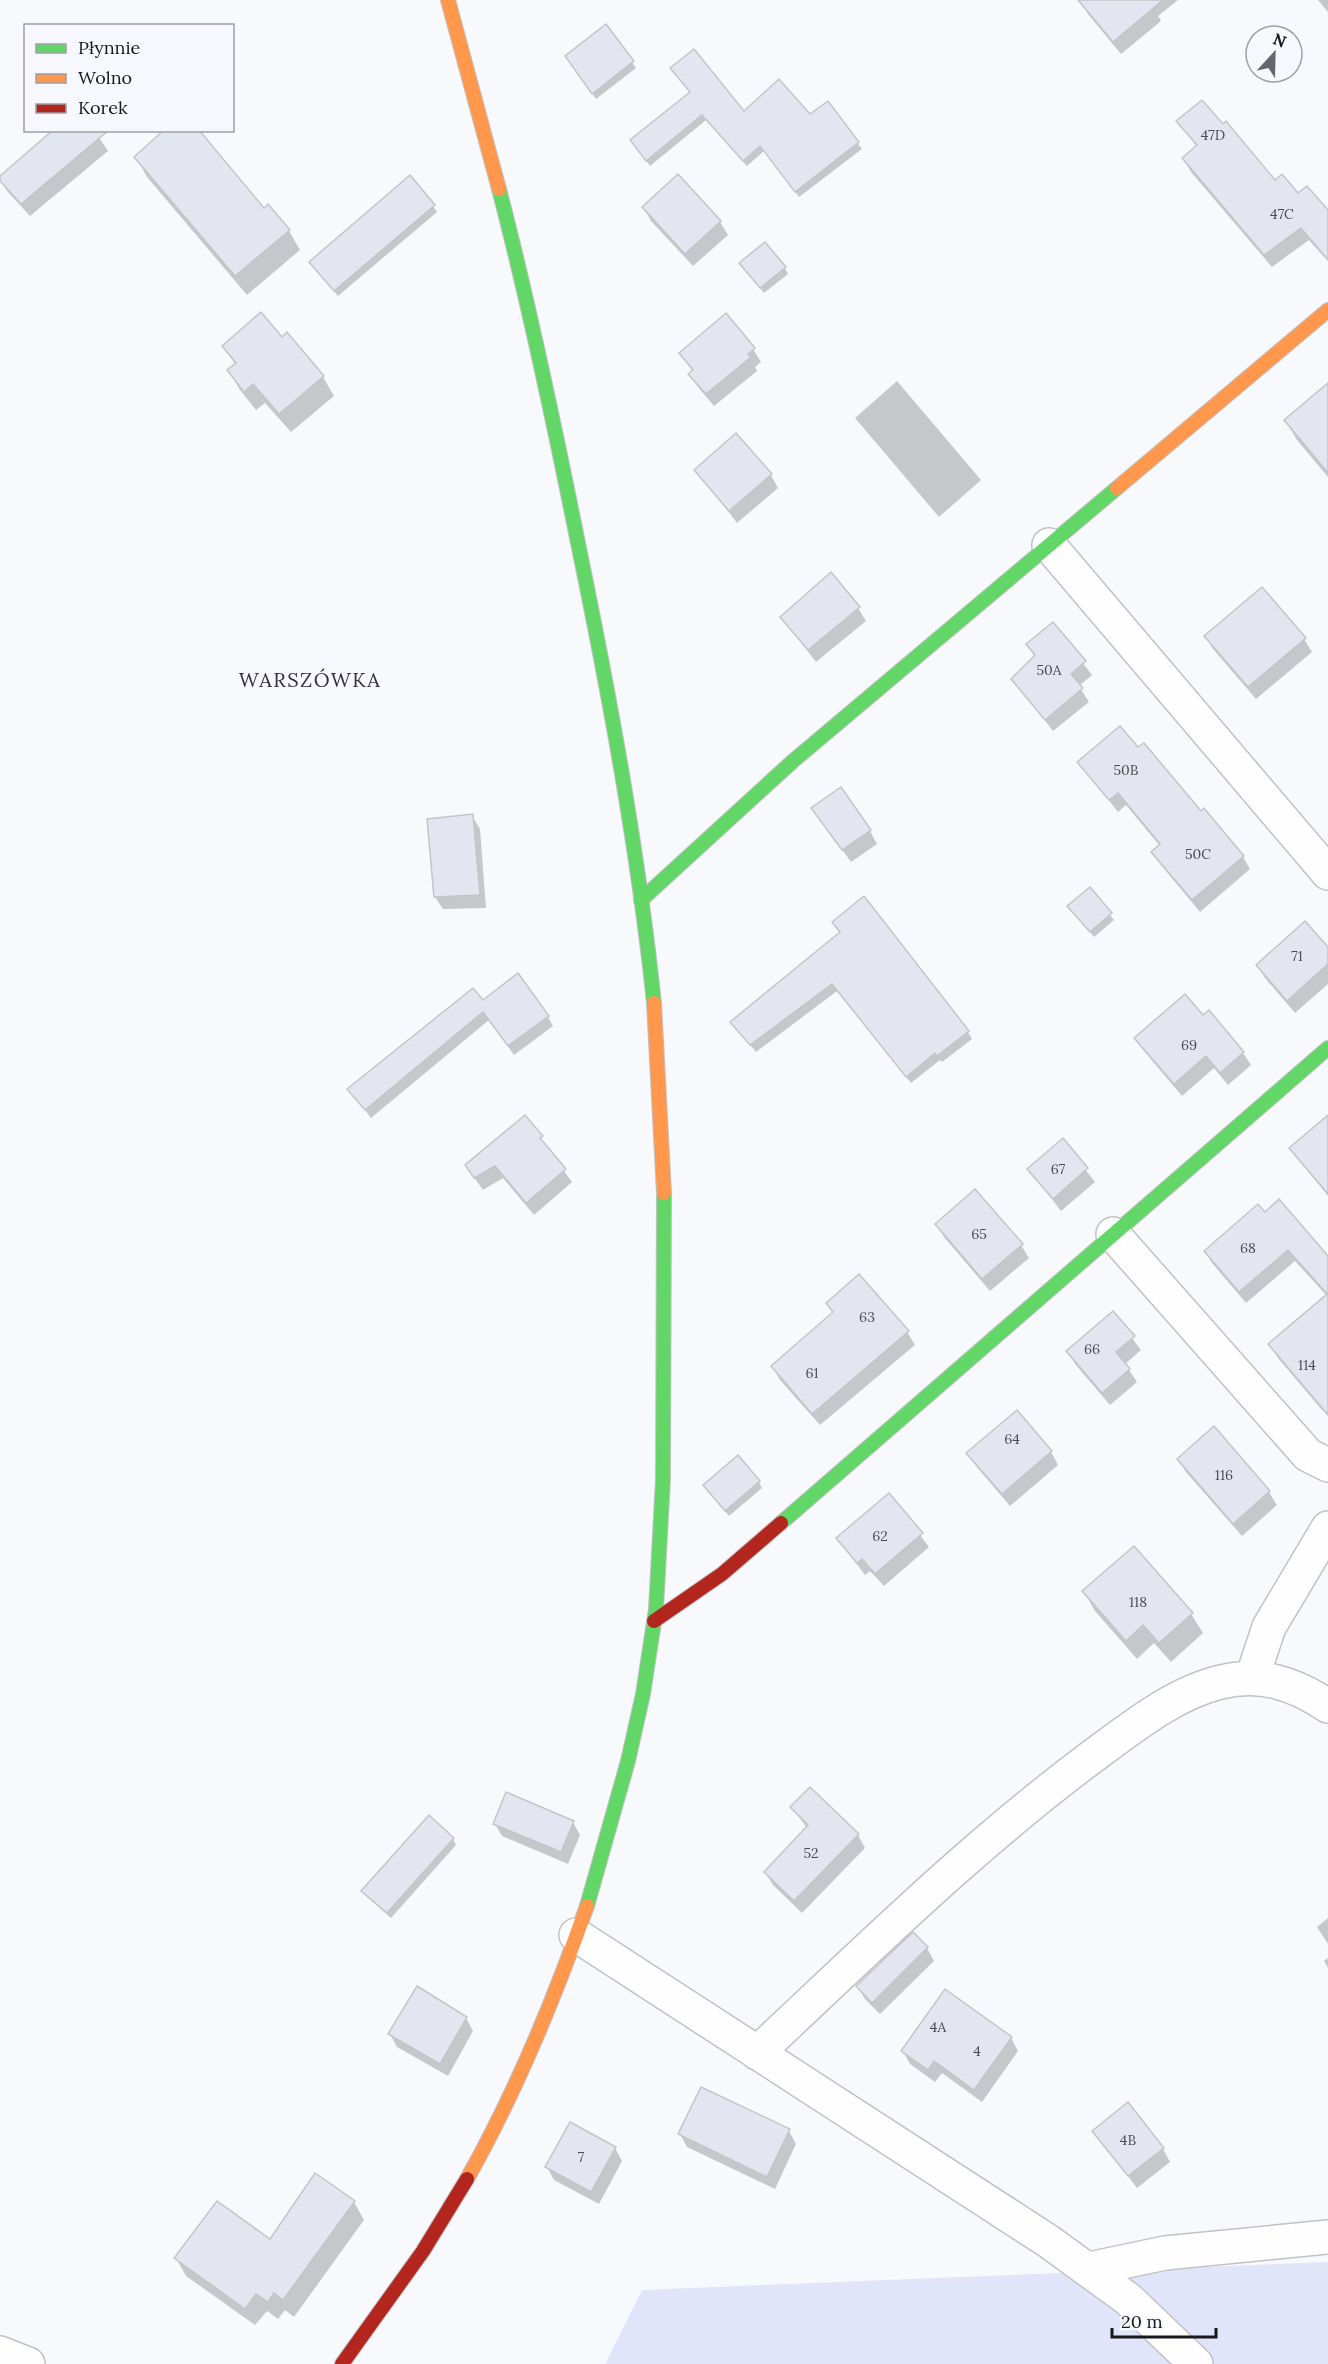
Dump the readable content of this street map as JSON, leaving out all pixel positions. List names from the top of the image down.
{
  "districts": ["WARSZÓWKA"],
  "house_numbers": [
    "47D",
    "47C",
    "50A",
    "50B",
    "50C",
    "71",
    "69",
    "67",
    "65",
    "68",
    "63",
    "66",
    "114",
    "61",
    "64",
    "116",
    "62",
    "118",
    "52",
    "4A",
    "4",
    "4B",
    "7"
  ],
  "legend": ["Płynnie", "Wolno", "Korek"],
  "scale_bar": "20 m",
  "north": "top"
}
